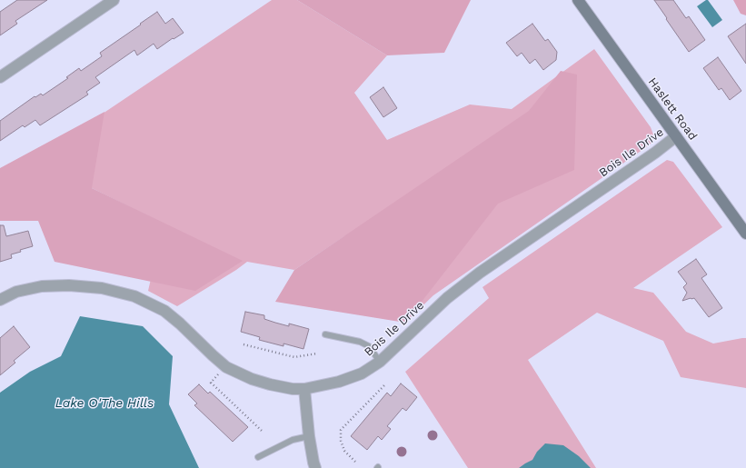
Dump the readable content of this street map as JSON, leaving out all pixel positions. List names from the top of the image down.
{
  "streets": {
    "main road": ["Haslett Road"],
    "street": ["Bois Ile Drive"]
  },
  "crossings": [
    ["Haslett Road", "Bois Ile Drive"]
  ],
  "water": ["Lake O'The Hills"]
}
